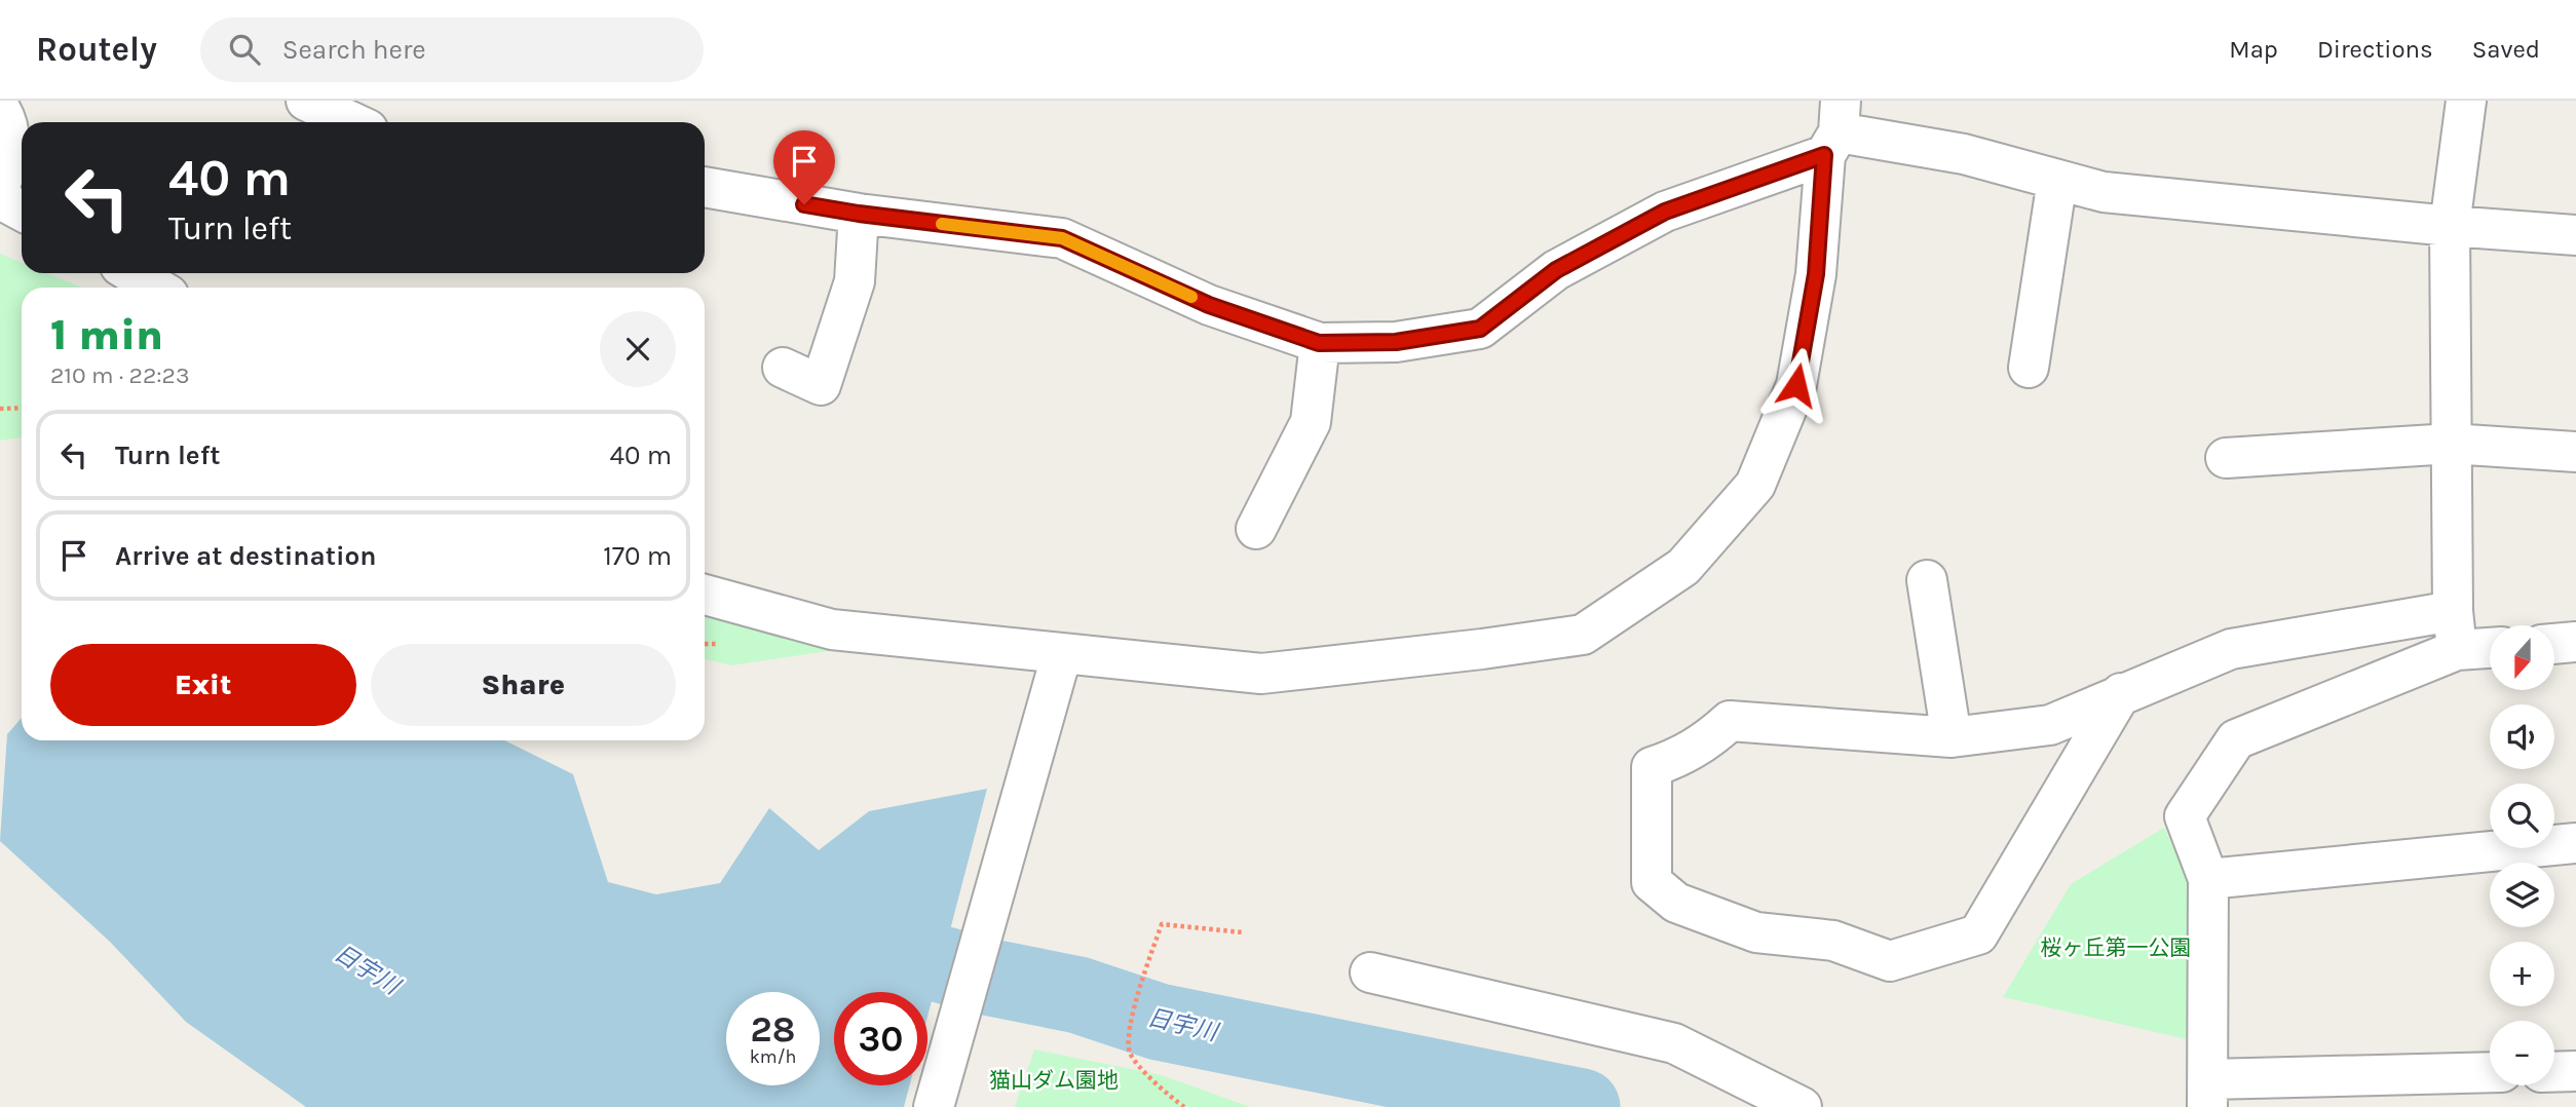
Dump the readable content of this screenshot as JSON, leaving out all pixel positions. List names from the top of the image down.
{
  "water": ["日宇川"],
  "parks": ["桜ヶ丘第一公園", "猫山ダム園地"],
  "north": "bottom",
  "page": {
    "header": "Routely",
    "search": "Search here",
    "nav": ["Map", "Directions", "Saved"],
    "turn": ["40 m", "Turn left"],
    "heading": ["1 min", "210 m · 22:23"],
    "list": [
      {
        "name": "Turn left",
        "value": "40 m"
      },
      {
        "name": "Arrive at destination",
        "value": "170 m"
      }
    ],
    "map_buttons": ["+", "−"],
    "buttons": ["Exit", "Share"],
    "speed": "28 km/h",
    "limit": "30"
  }
}
